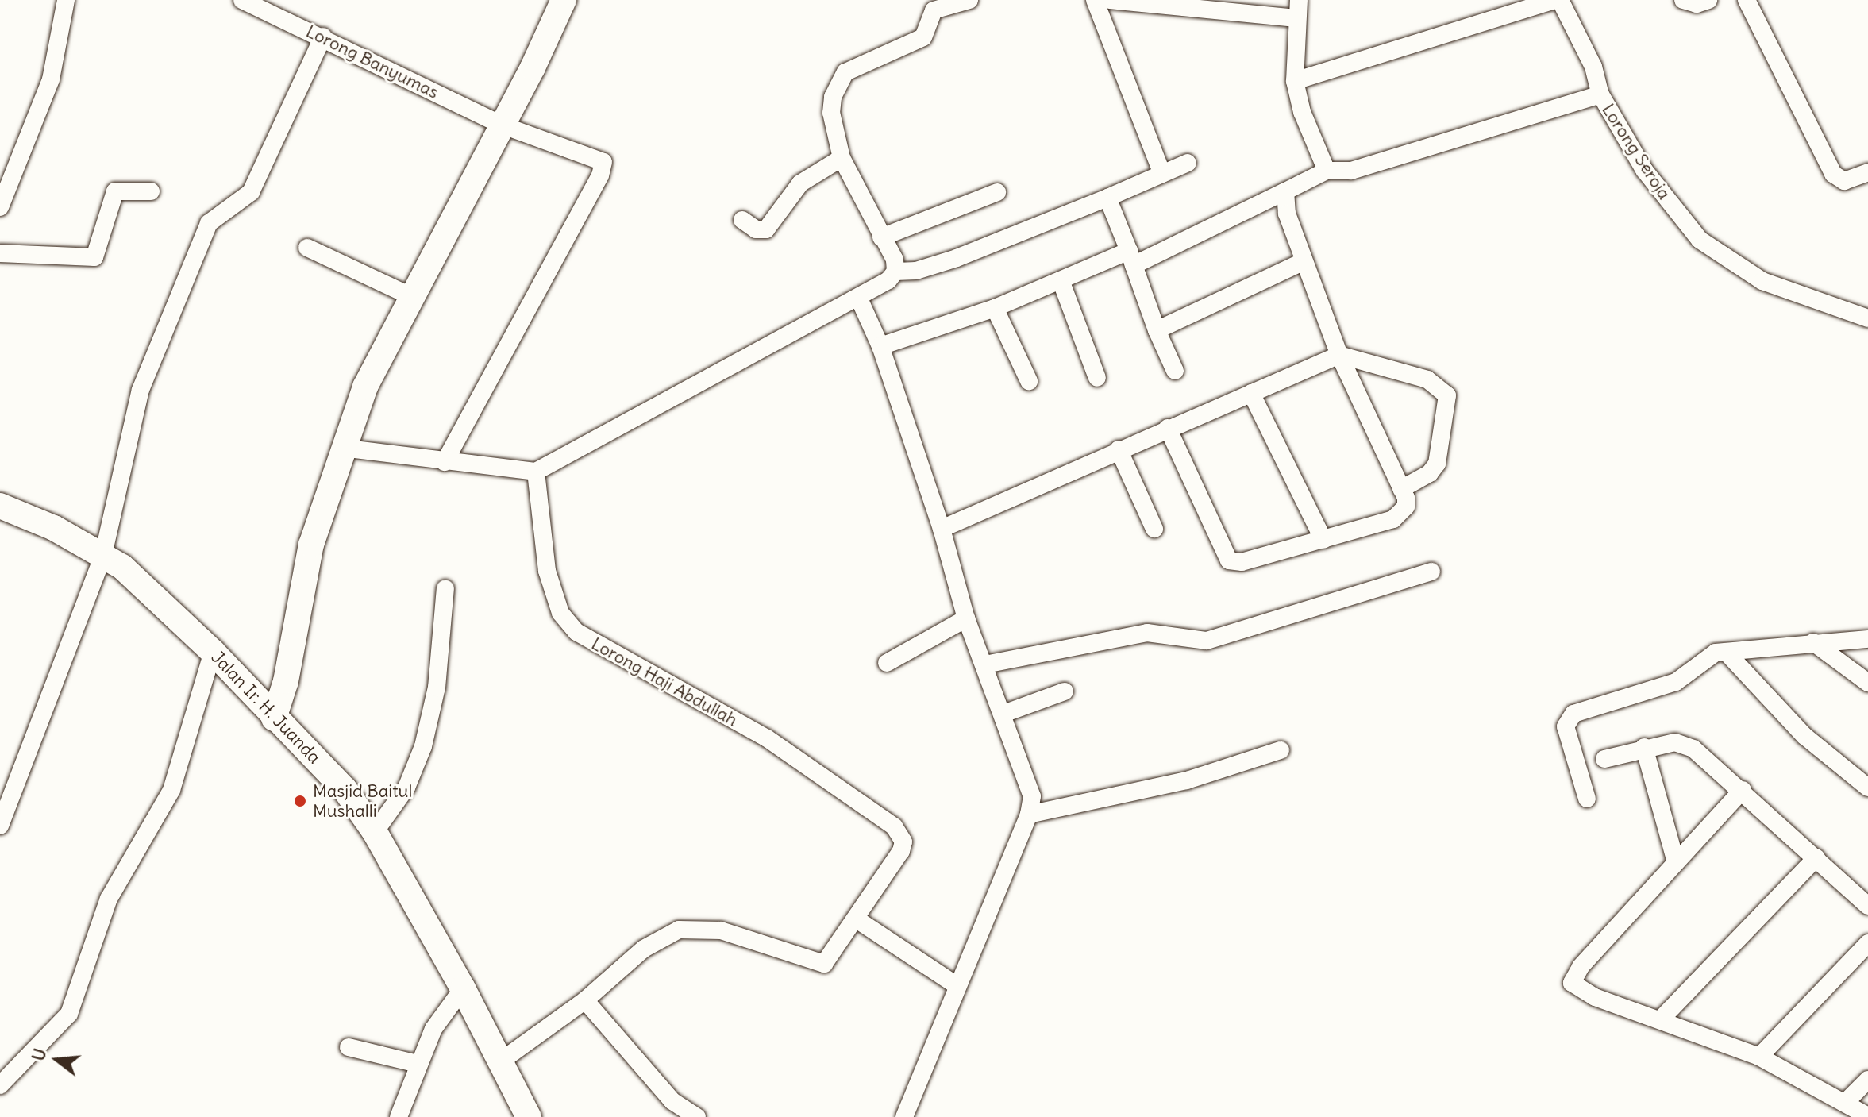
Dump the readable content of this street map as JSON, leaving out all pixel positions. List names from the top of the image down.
{
  "streets": {
    "main road": ["Jalan Ir. H. Juanda"],
    "street": ["Lorong Banyumas", "Lorong Seroja", "Lorong Haji Abdullah"]
  },
  "places": ["Masjid Baitul Mushalli"],
  "north": "left"
}
